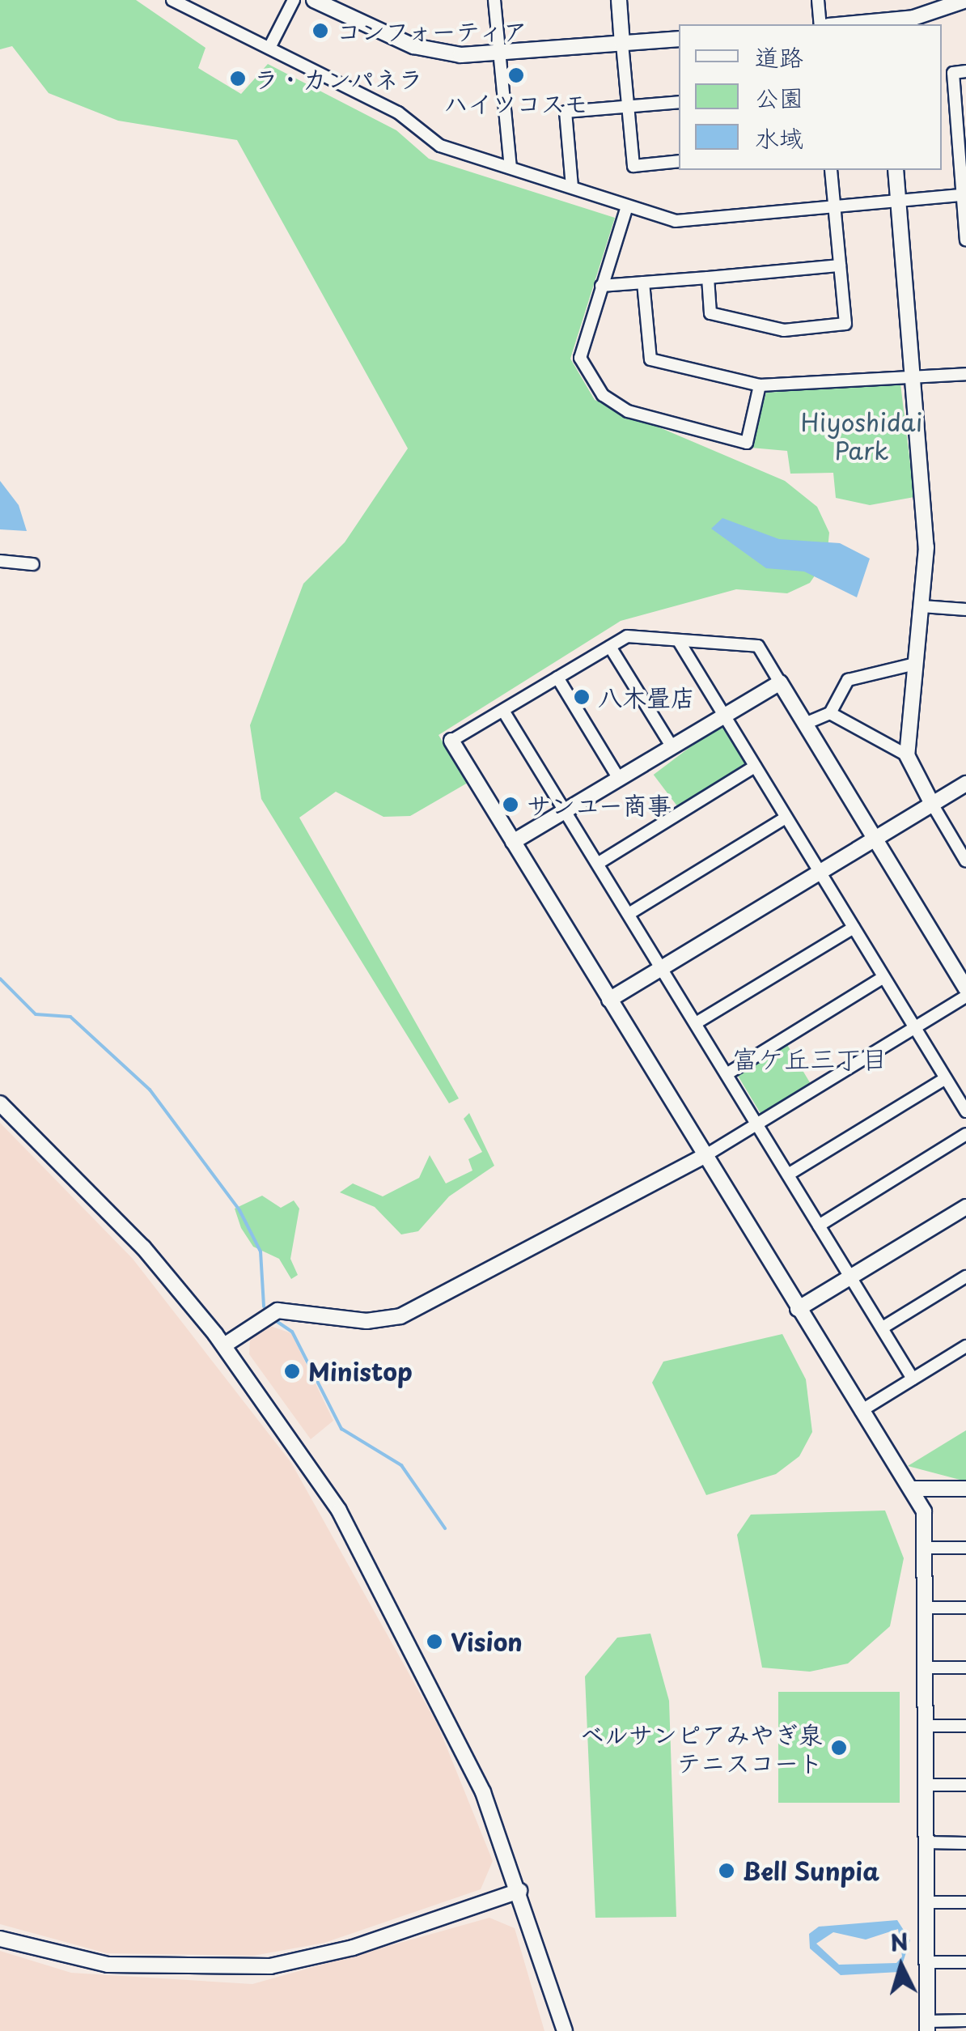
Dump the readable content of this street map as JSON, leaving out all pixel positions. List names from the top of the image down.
{
  "districts": ["富ケ丘三丁目"],
  "parks": ["Hiyoshidai Park"],
  "places": [
    "コンフォーティア",
    "ハイツコスモ",
    "ラ・カンパネラ",
    "八木畳店",
    "サンユー商事",
    "Ministop",
    "Vision",
    "ベルサンピアみやぎ泉 テニスコート",
    "Bell Sunpia"
  ],
  "legend": ["道路", "公園", "水域"],
  "north": "top"
}
